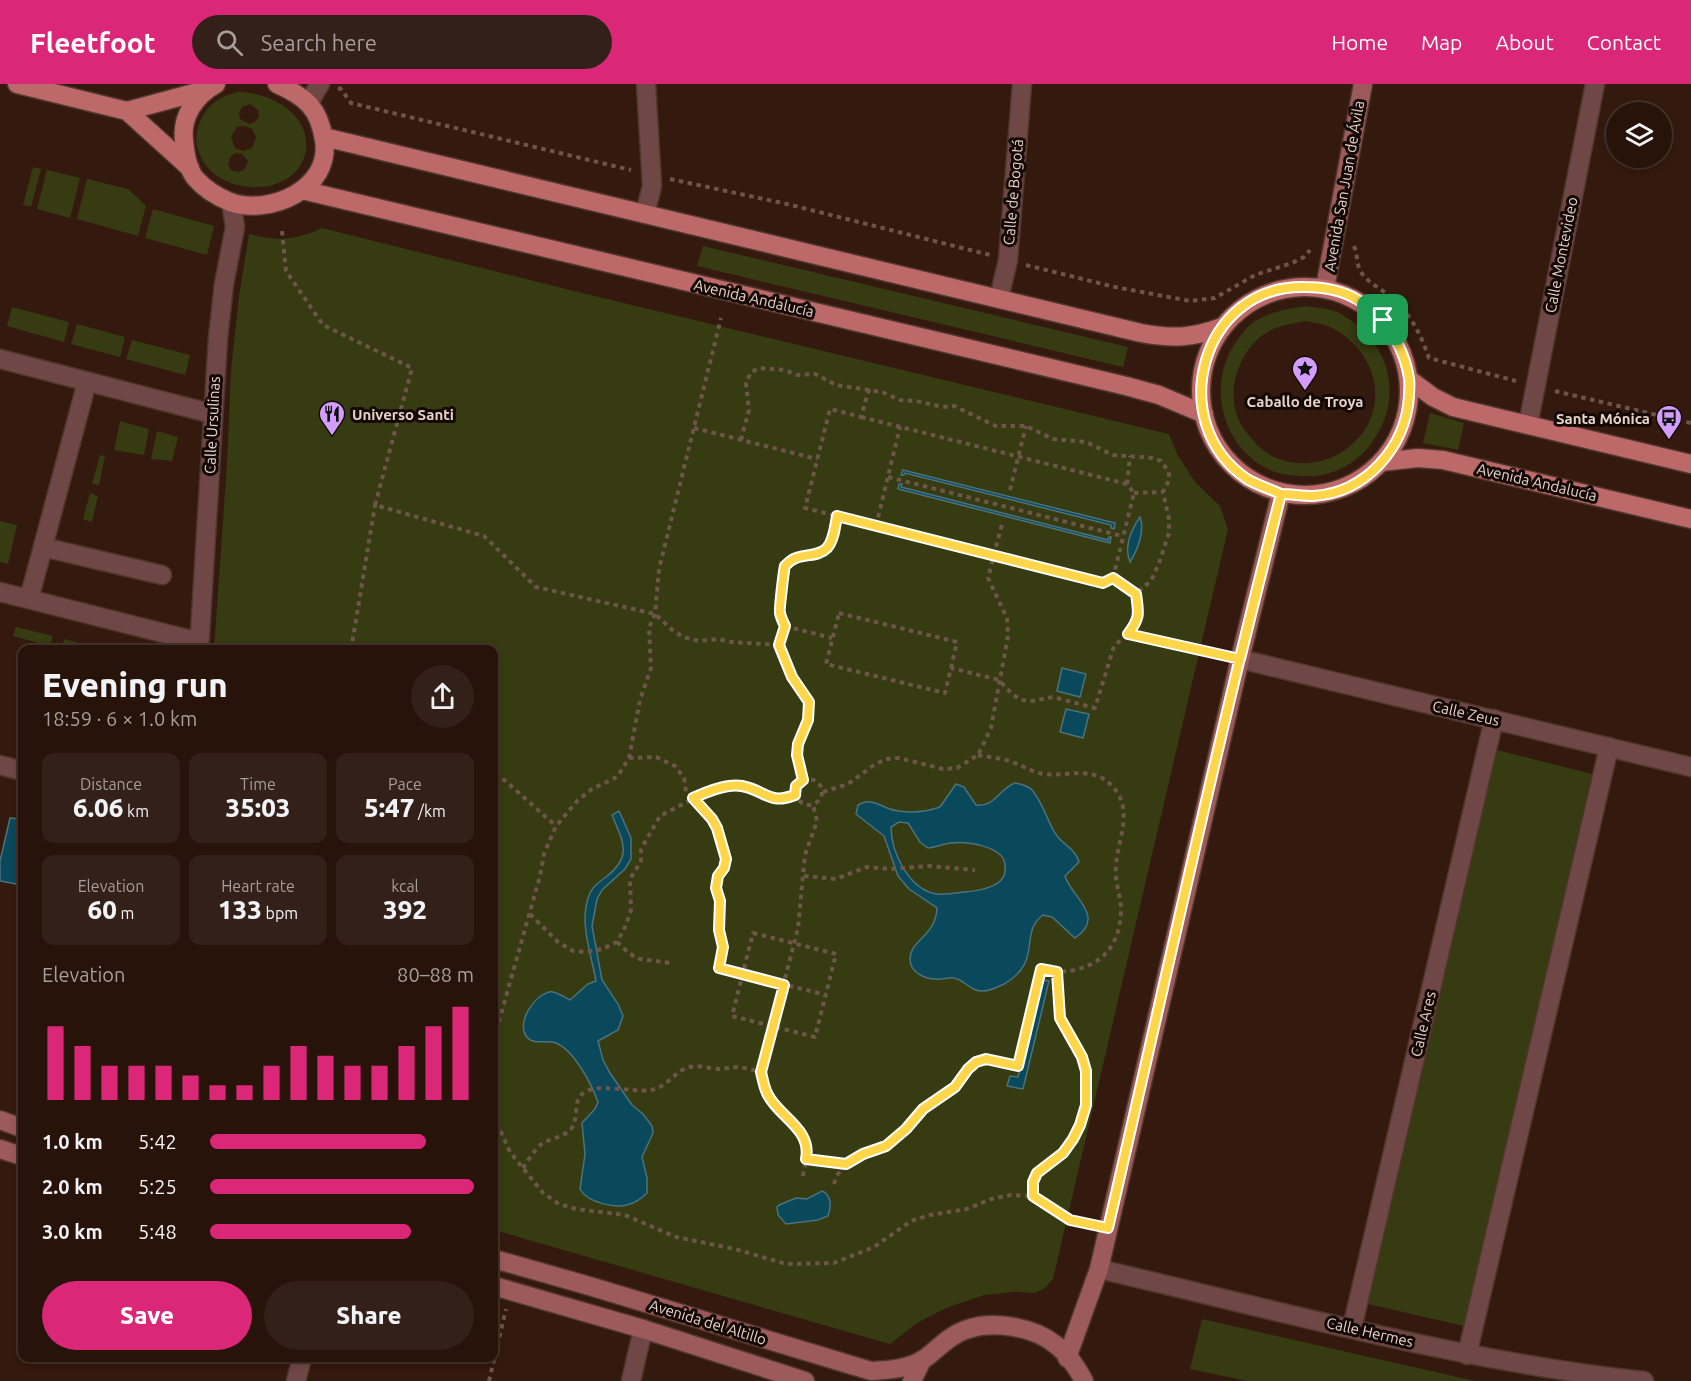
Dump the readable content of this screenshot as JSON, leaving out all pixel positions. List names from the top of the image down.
{
  "streets": {
    "main road": ["Avenida Andalucía"],
    "street": [
      "Avenida San Juan de Ávila",
      "Calle de Bogotá",
      "Calle Montevideo",
      "Calle Ursulinas",
      "Calle Zeus",
      "Calle Ares",
      "Avenida del Altillo",
      "Calle Hermes"
    ]
  },
  "crossings": [
    ["Avenida San Juan de Ávila", "Avenida Andalucía"],
    ["Calle Zeus", "Calle Ares"],
    ["Calle Ares", "Calle Hermes"]
  ],
  "places": {
    "place": ["Caballo de Troya"],
    "restaurant": ["Universo Santi"],
    "bus stop": ["Santa Mónica"]
  },
  "page": {
    "header": "Fleetfoot",
    "search": "Search here",
    "nav": [
      "Home",
      "Map",
      "About",
      "Contact"
    ],
    "heading": ["Evening run", "18:59 · 6 × 1.0 km"],
    "stats": [
      ["Distance", "6.06 km"],
      ["Time", "35:03"],
      ["Pace", "5:47 /km"],
      ["Elevation", "60 m"],
      ["Heart rate", "133 bpm"],
      ["kcal", "392"]
    ],
    "chart": ["Elevation", "80–88 m"],
    "list": [
      {
        "name": "1.0 km",
        "note": "5:42"
      },
      {
        "name": "2.0 km",
        "note": "5:25"
      },
      {
        "name": "3.0 km",
        "note": "5:48"
      }
    ],
    "buttons": ["Save", "Share"]
  }
}
